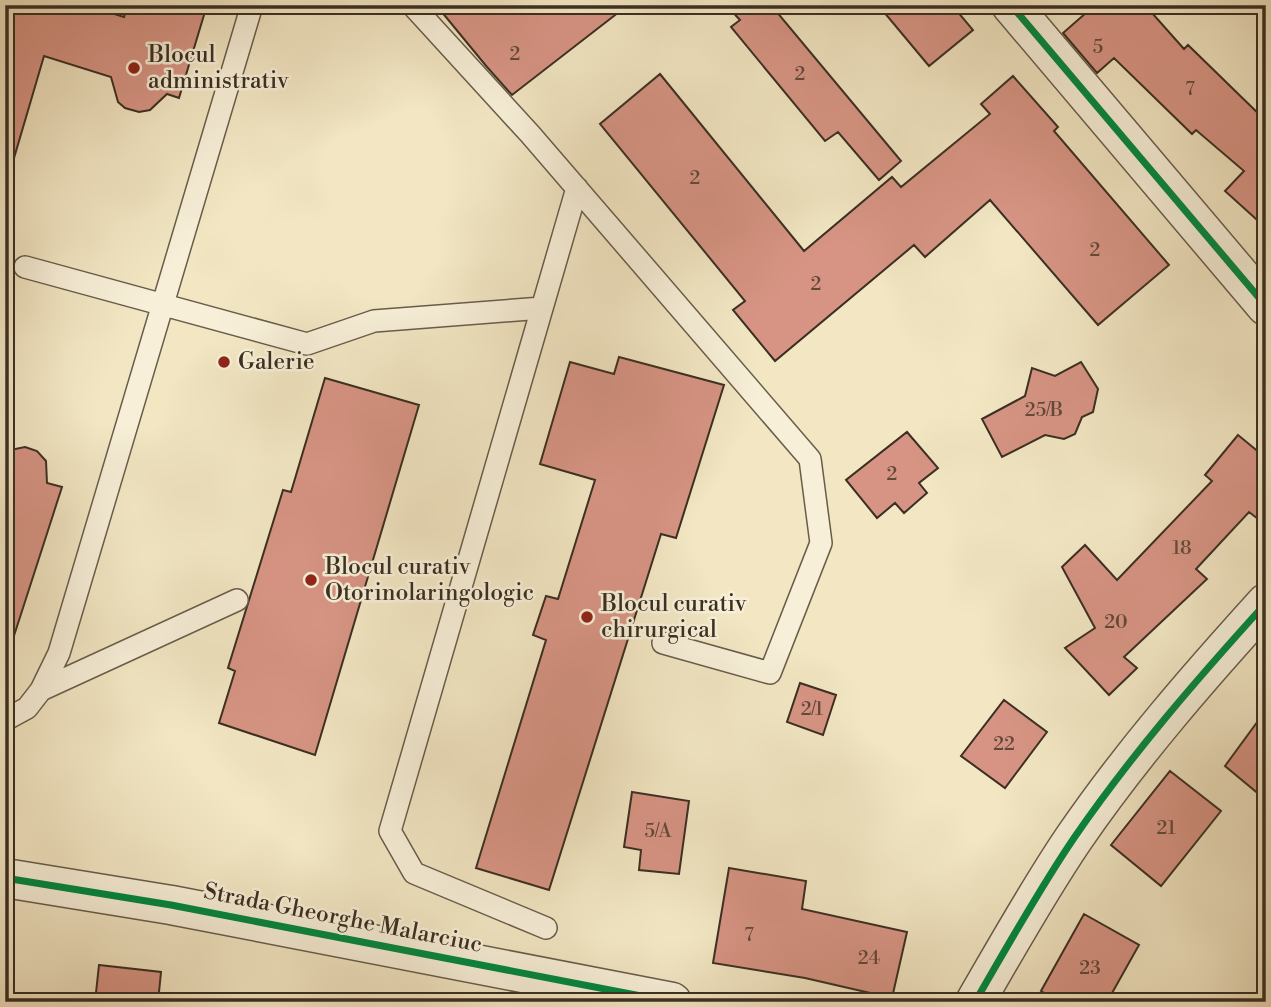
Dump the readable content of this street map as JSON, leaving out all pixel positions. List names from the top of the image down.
{
  "streets": {
    "street": ["Strada Gheorghe Malarciuc"]
  },
  "places": [
    "Blocul administrativ",
    "Galerie",
    "Blocul curativ Otorinolaringologic",
    "Blocul curativ chirurgical"
  ],
  "house_numbers": [
    "5",
    "2",
    "2",
    "7",
    "2",
    "2",
    "2",
    "25/B",
    "2",
    "18",
    "20",
    "2/1",
    "22",
    "21",
    "5/A",
    "7",
    "24",
    "23"
  ]
}
